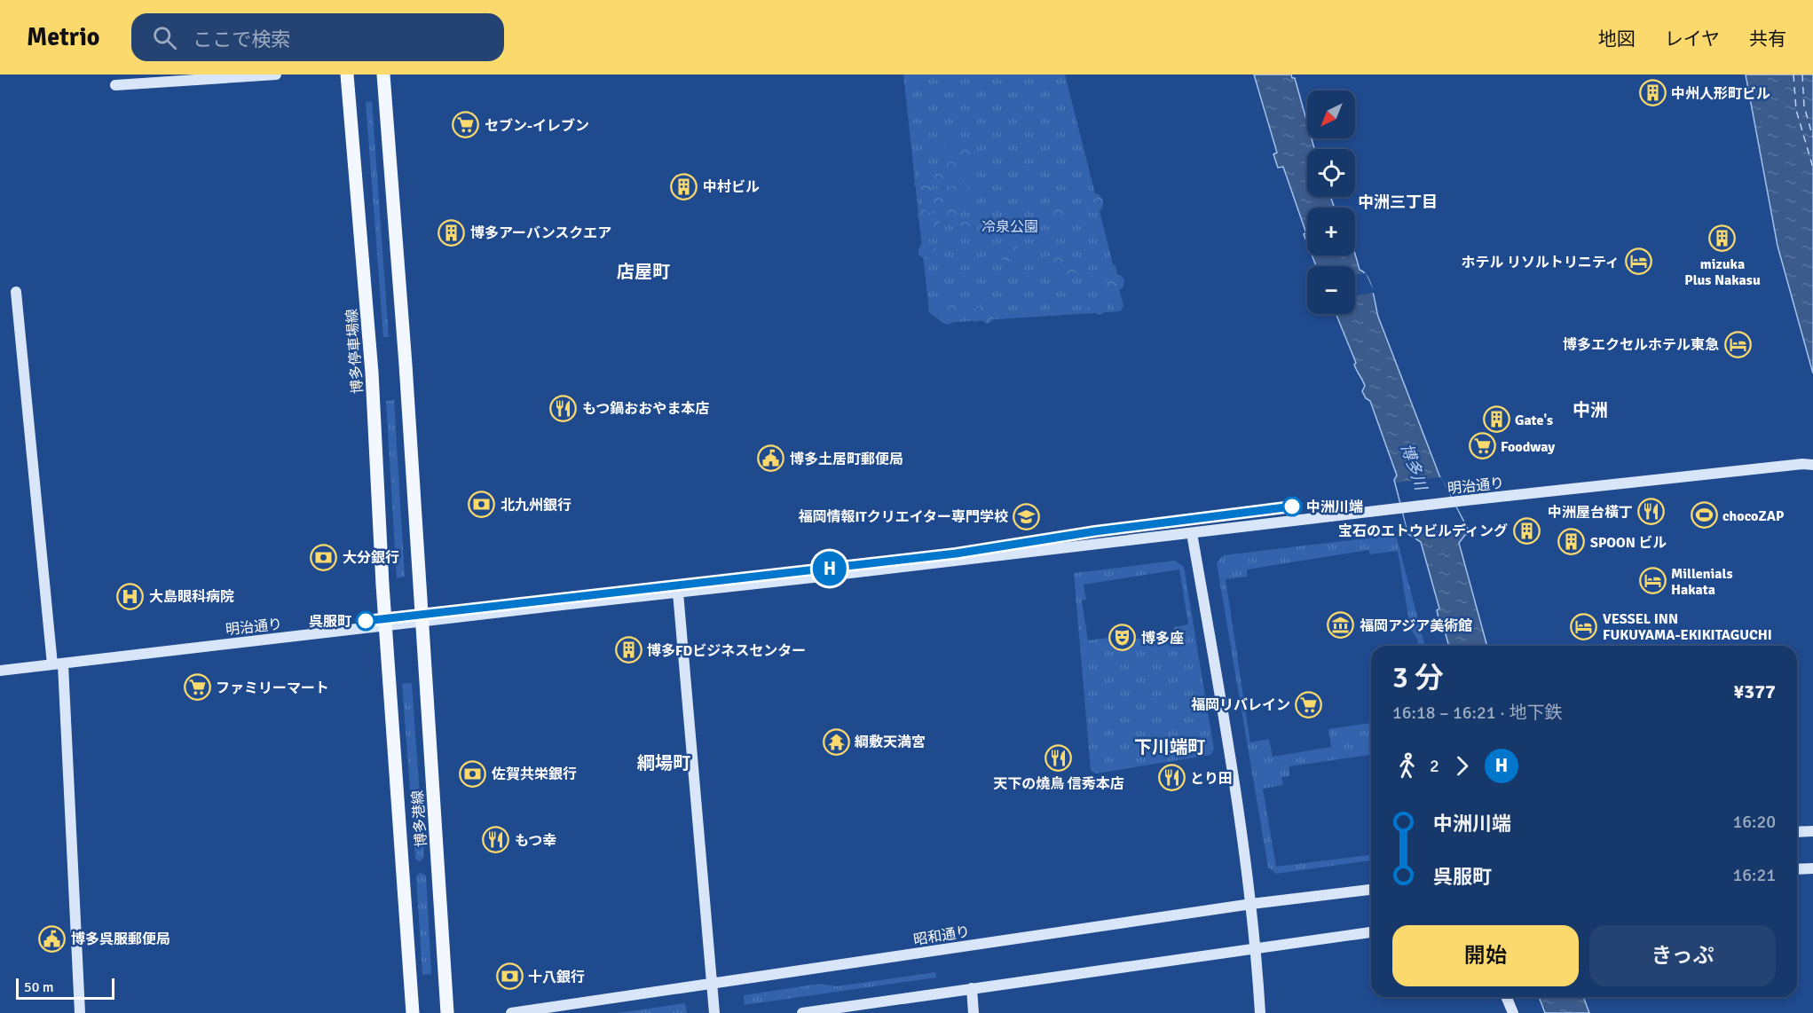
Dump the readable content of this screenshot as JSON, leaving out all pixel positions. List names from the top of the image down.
{
  "streets": {
    "main road": ["博多停車場線", "博多港線"],
    "street": ["明治通り", "昭和通り"]
  },
  "crossings": [
    ["博多停車場線", "明治通り"],
    ["博多停車場線", "博多港線"],
    ["明治通り", "博多港線"]
  ],
  "districts": [
    "中洲三丁目",
    "店屋町",
    "中洲",
    "下川端町",
    "綱場町"
  ],
  "water": ["博多川"],
  "parks": ["冷泉公園"],
  "places": {
    "building": [
      "中州人形町ビル",
      "中村ビル",
      "博多アーバンスクエア",
      "mizuka Plus Nakasu",
      "Gate's",
      "宝石のエトウビルディング",
      "SPOON ビル",
      "博多FDビジネスセンター"
    ],
    "supermarket": [
      "セブン-イレブン",
      "Foodway",
      "ファミリーマート",
      "福岡リバレイン"
    ],
    "hotel": [
      "ホテル リソルトリニティ",
      "博多エクセルホテル東急",
      "Millenials Hakata",
      "VESSEL INN FUKUYAMA-EKIKITAGUCHI"
    ],
    "restaurant": [
      "もつ鍋おおやま本店",
      "中洲屋台橫丁",
      "天下の燒鳥 信秀本店",
      "とり田",
      "もつ幸"
    ],
    "public building": ["博多土居町郵便局", "博多呉服郵便局"],
    "bank": [
      "北九州銀行",
      "大分銀行",
      "佐賀共栄銀行",
      "十八銀行"
    ],
    "other": ["中洲川端", "呉服町"],
    "sports": ["chocoZAP"],
    "school or university": ["福岡情報ITクリエイター専門学校"],
    "hospital": ["大島眼科病院"],
    "museum": ["福岡アジア美術館"],
    "theatre": ["博多座"],
    "temple": ["綱敷天満宮"]
  },
  "lines": ["metro line H"],
  "scale_bar": "50 m",
  "north": "bottom left",
  "page": {
    "header": "Metrio",
    "search": "ここで検索",
    "nav": ["地図", "レイヤ", "共有"],
    "on_map": "H",
    "map_buttons": ["+", "−"],
    "heading": ["3 分", "16:18 – 16:21 · 地下鉄", "¥377"],
    "legs": ["2", "H"],
    "list": [
      {
        "name": "中洲川端",
        "value": "16:20"
      },
      {
        "name": "呉服町",
        "value": "16:21"
      }
    ],
    "buttons": ["開始", "きっぷ"],
    "scale": "50 m"
  }
}
